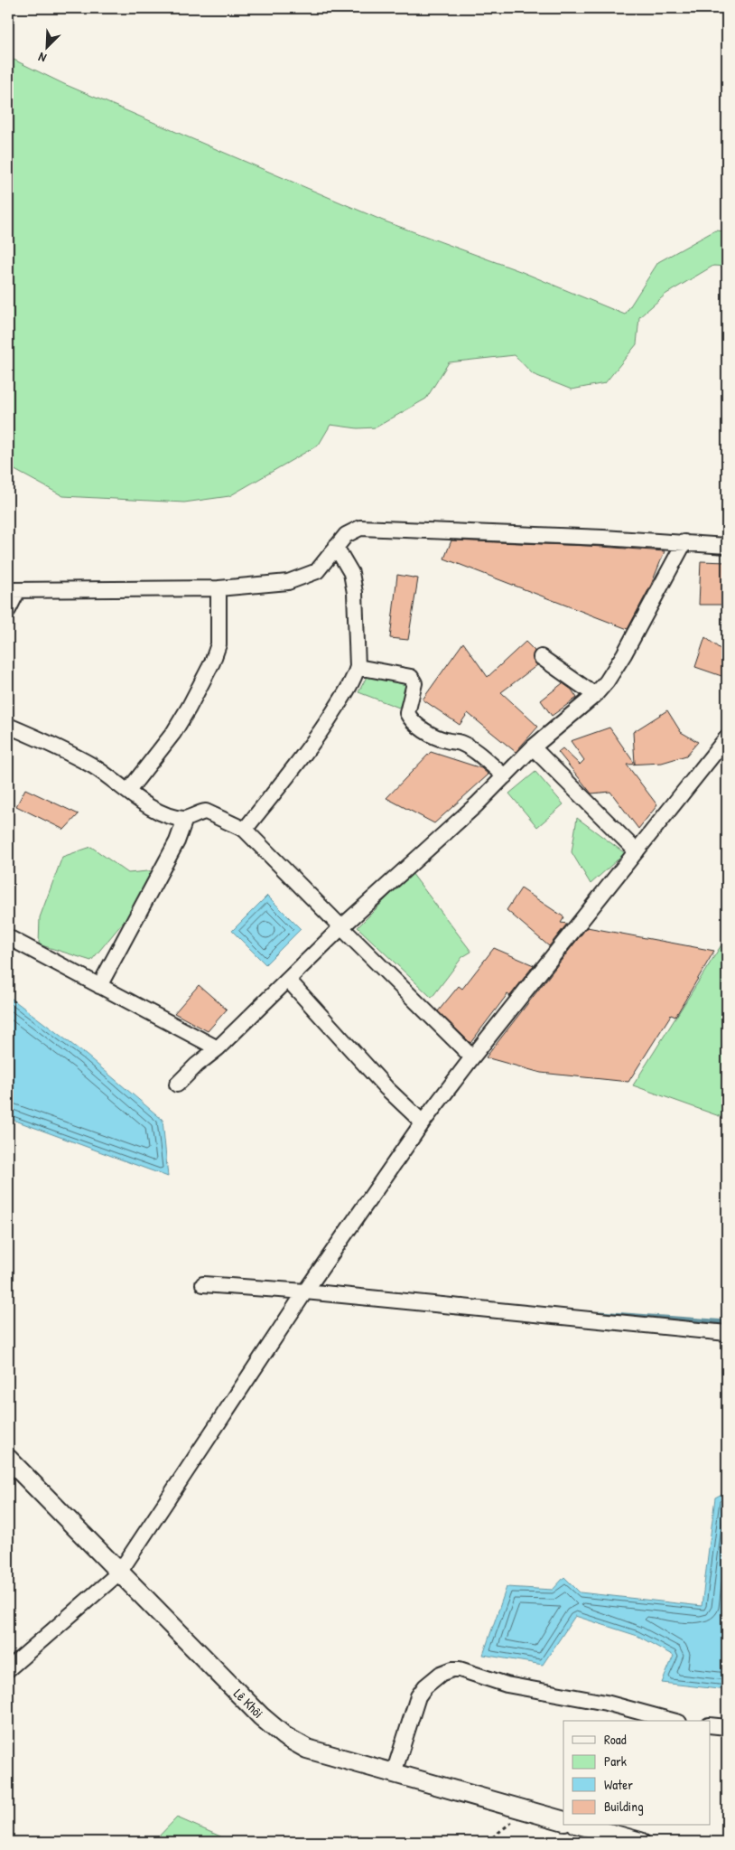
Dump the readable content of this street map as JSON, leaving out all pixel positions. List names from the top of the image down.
{
  "streets": {
    "street": ["Lê Khôi"]
  },
  "legend": [
    "Road",
    "Park",
    "Water",
    "Building"
  ],
  "north": "bottom left"
}
